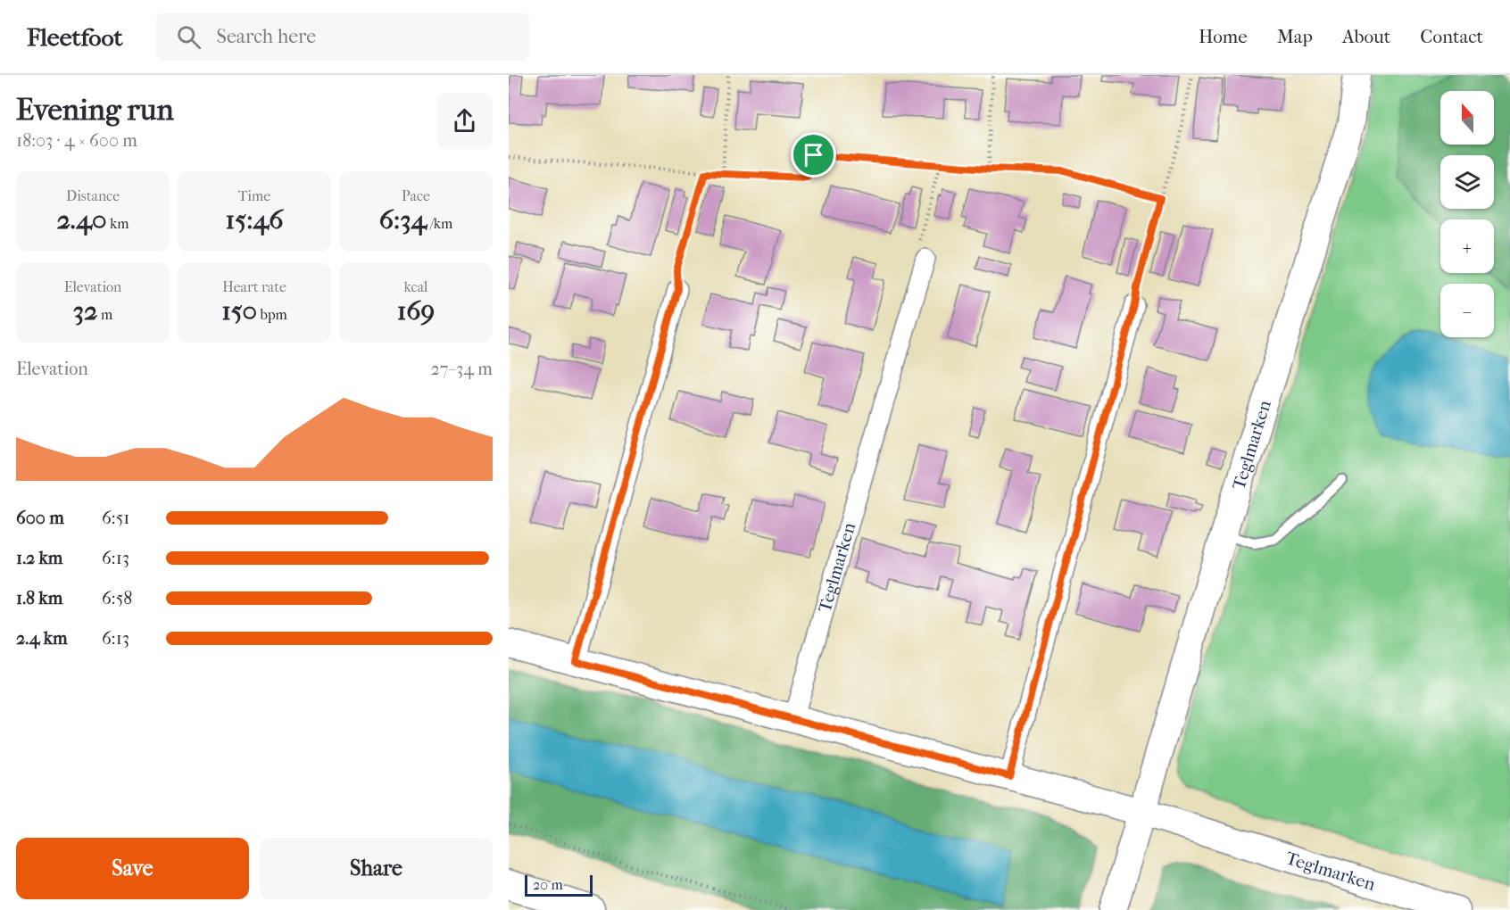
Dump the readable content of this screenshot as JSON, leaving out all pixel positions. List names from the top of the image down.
{
  "streets": {
    "street": ["Teglmarken"]
  },
  "scale_bar": "20 m",
  "north": "top",
  "page": {
    "header": "Fleetfoot",
    "search": "Search here",
    "nav": [
      "Home",
      "Map",
      "About",
      "Contact"
    ],
    "heading": ["Evening run", "18:03 · 4 × 600 m"],
    "map_buttons": ["+", "−"],
    "stats": [
      ["Distance", "2.40 km"],
      ["Time", "15:46"],
      ["Pace", "6:34 /km"],
      ["Elevation", "32 m"],
      ["Heart rate", "150 bpm"],
      ["kcal", "169"]
    ],
    "chart": ["Elevation", "27–34 m"],
    "list": [
      {
        "name": "600 m",
        "note": "6:51"
      },
      {
        "name": "1.2 km",
        "note": "6:13"
      },
      {
        "name": "1.8 km",
        "note": "6:58"
      },
      {
        "name": "2.4 km",
        "note": "6:13"
      }
    ],
    "buttons": ["Save", "Share"],
    "scale": "20 m"
  }
}
